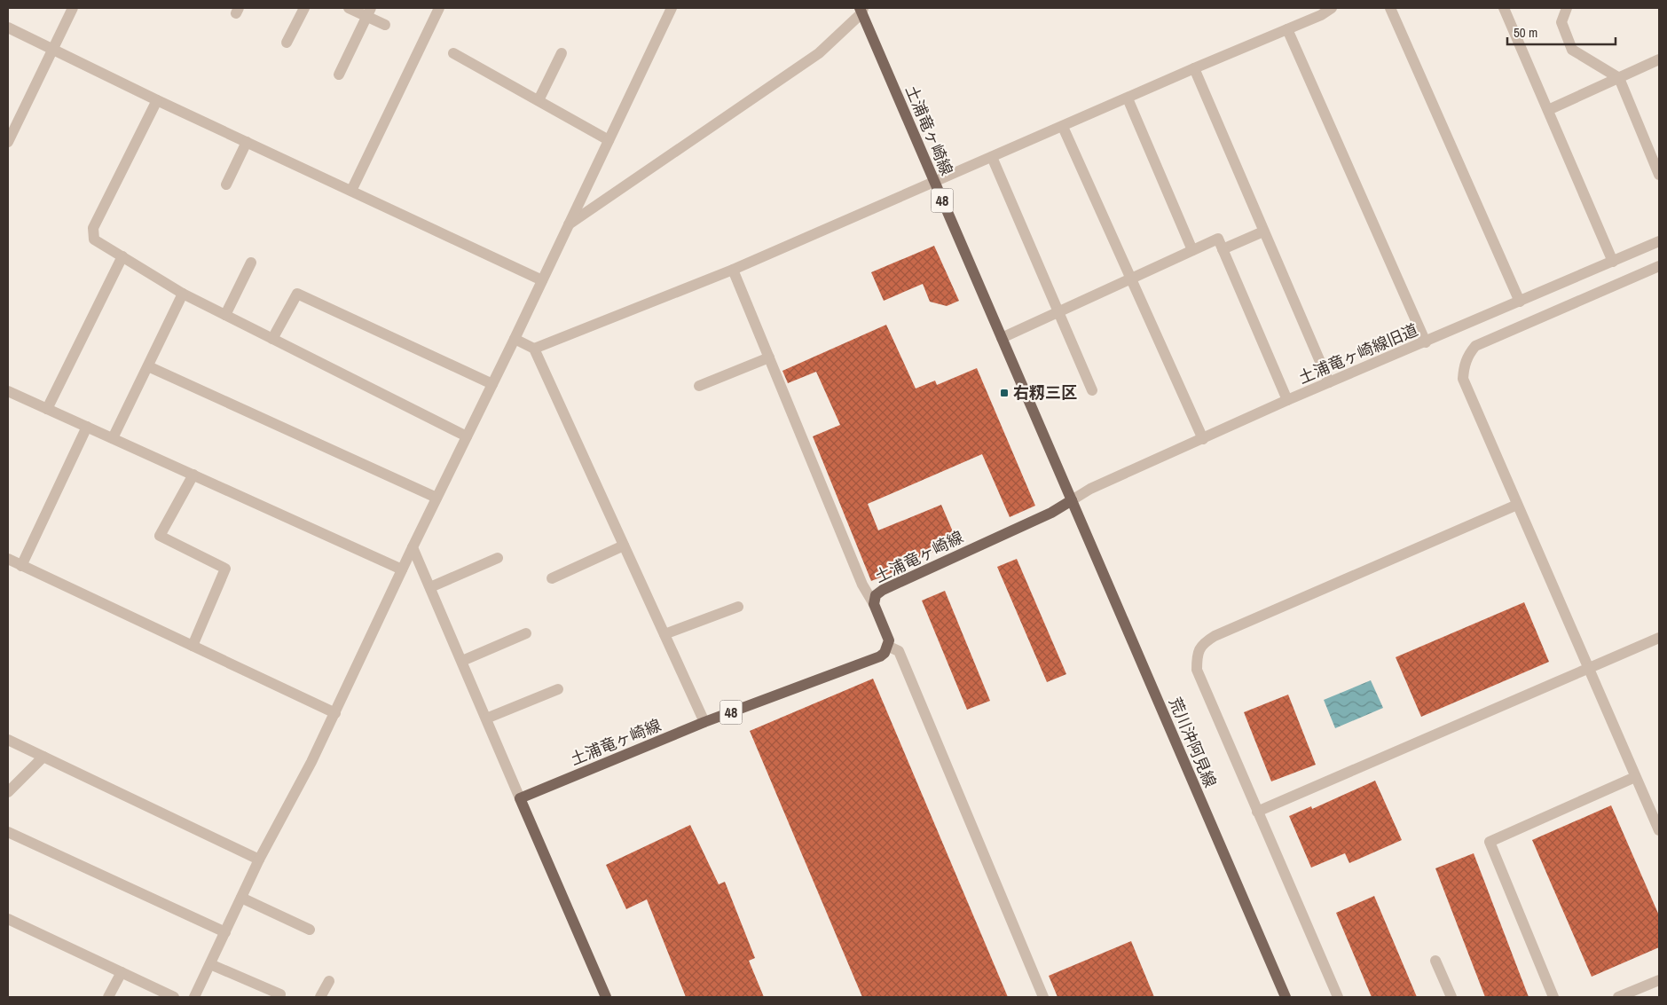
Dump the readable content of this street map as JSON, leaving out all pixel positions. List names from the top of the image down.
{
  "streets": {
    "main road": ["土浦竜ヶ崎線", "48", "荒川沖阿見線"],
    "street": ["土浦竜ヶ崎線旧道"]
  },
  "crossings": [
    ["土浦竜ヶ崎線", "土浦竜ヶ崎線旧道"],
    ["土浦竜ヶ崎線", "荒川沖阿見線"],
    ["土浦竜ヶ崎線旧道", "荒川沖阿見線"]
  ],
  "places": {
    "transit": ["右籾三区"]
  },
  "scale_bar": "50 m"
}
